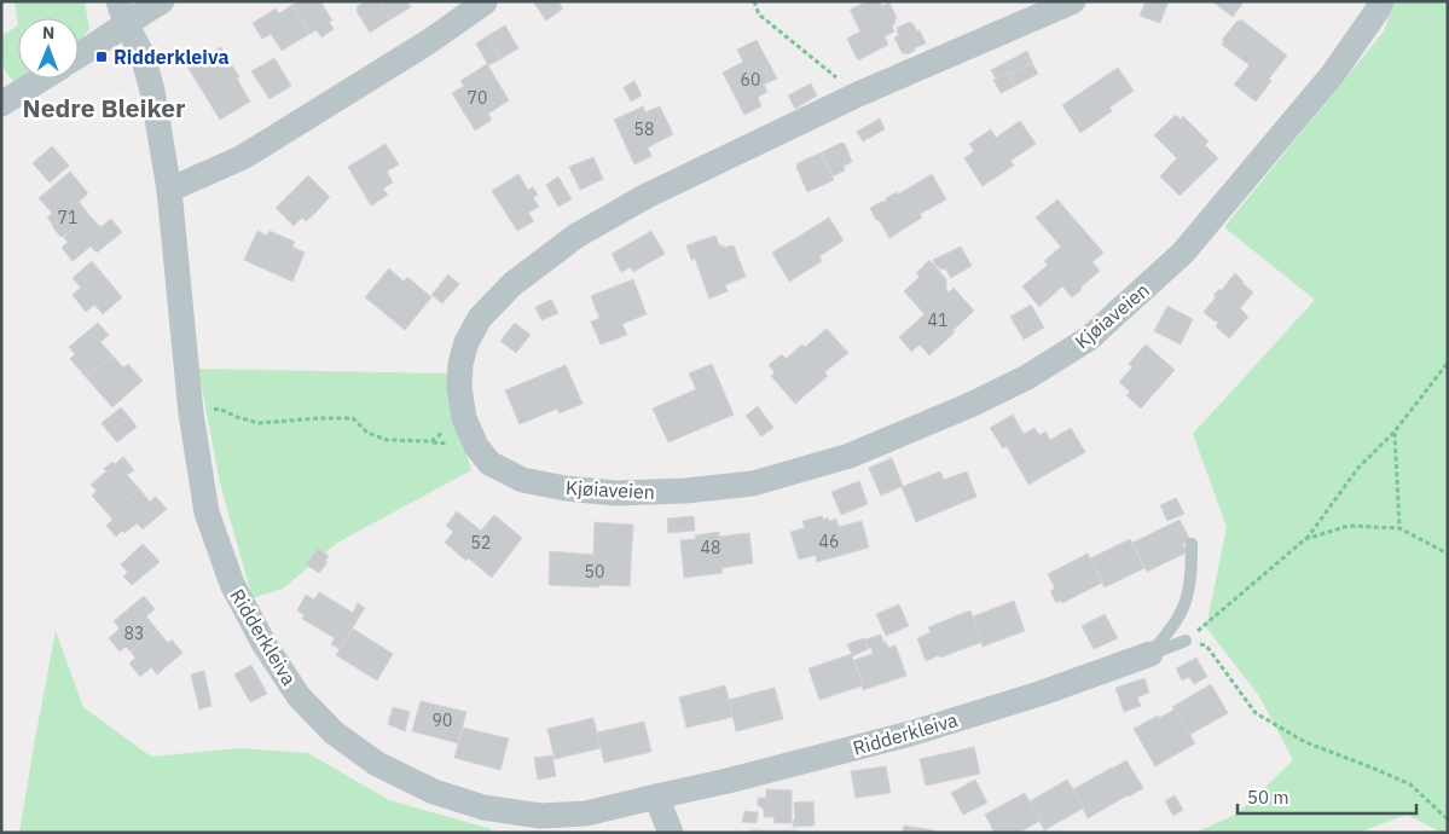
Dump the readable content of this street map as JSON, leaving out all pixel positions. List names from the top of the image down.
{
  "streets": {
    "street": ["Kjøiaveien", "Ridderkleiva"]
  },
  "districts": ["Nedre Bleiker"],
  "places": {
    "transit": ["Ridderkleiva"]
  },
  "house_numbers": [
    "60",
    "70",
    "58",
    "71",
    "41",
    "46",
    "52",
    "48",
    "50",
    "83",
    "90"
  ],
  "scale_bar": "50 m",
  "north": "top"
}
